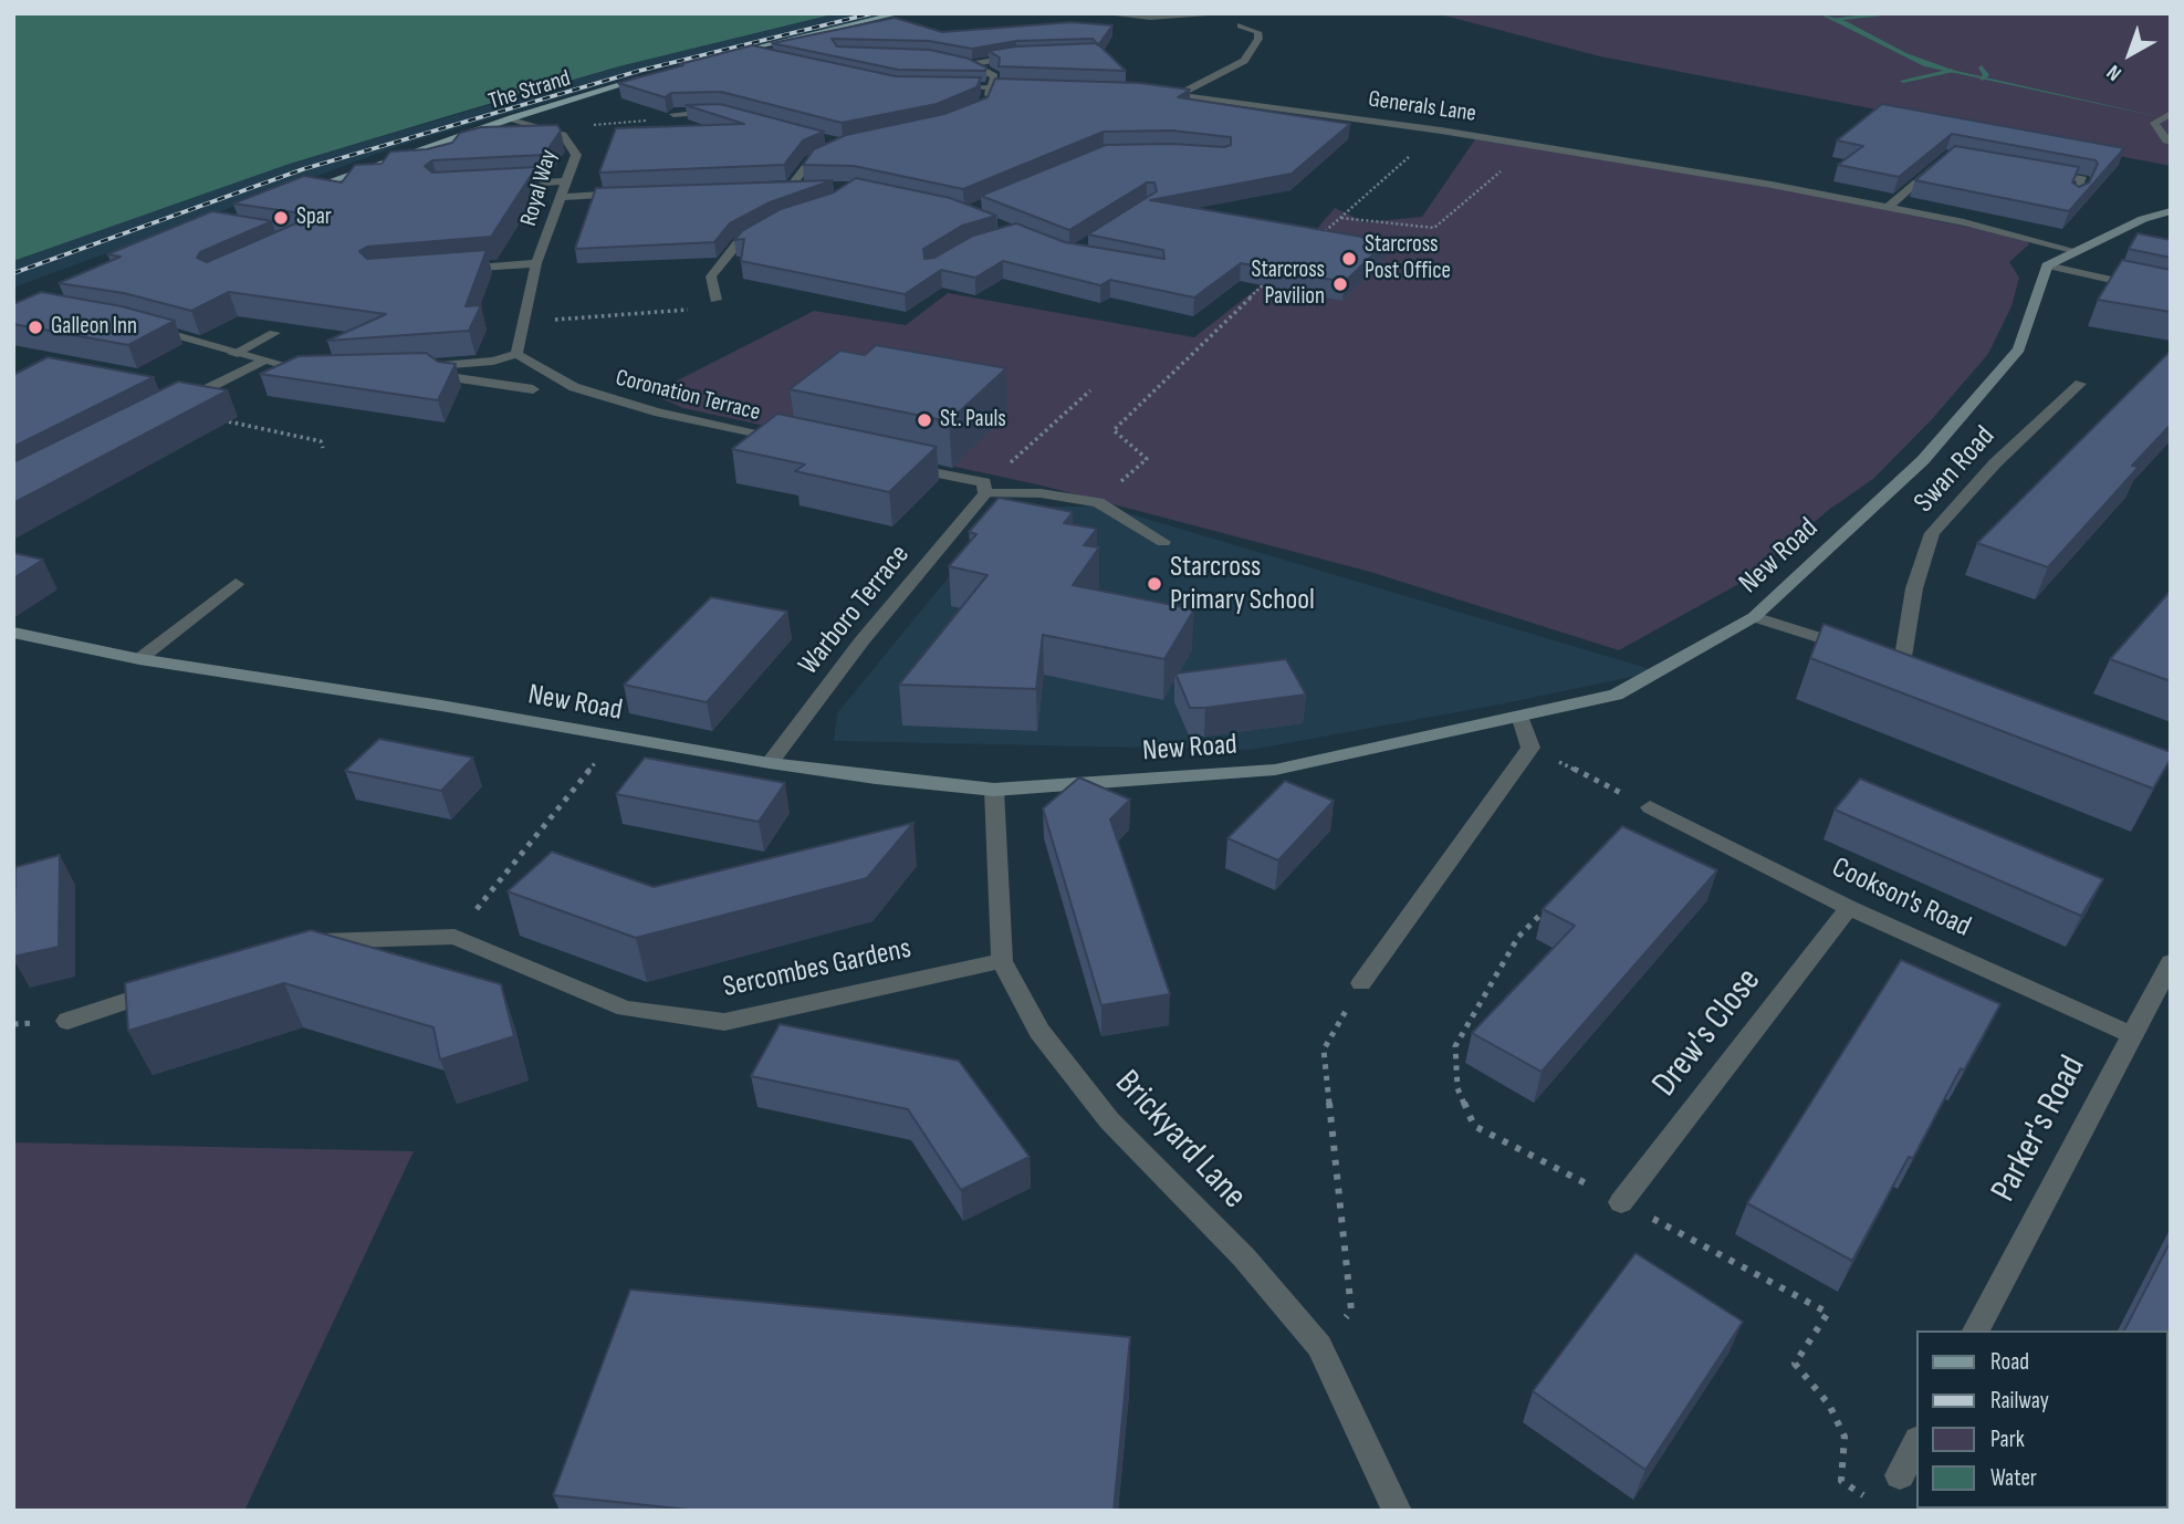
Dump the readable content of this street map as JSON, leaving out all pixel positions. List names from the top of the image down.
{
  "streets": {
    "main road": ["The Strand"],
    "street": [
      "Generals Lane",
      "Royal Way",
      "Coronation Terrace",
      "Swan Road",
      "New Road",
      "Warboro Terrace",
      "Cookson's Road",
      "Sercombes Gardens",
      "Drew's Close",
      "Parker's Road",
      "Brickyard Lane"
    ]
  },
  "crossings": [
    ["The Strand", "Royal Way"],
    ["Royal Way", "Coronation Terrace"],
    ["New Road", "Warboro Terrace"],
    ["New Road", "Brickyard Lane"],
    ["Cookson's Road", "Drew's Close"],
    ["Cookson's Road", "Parker's Road"],
    ["Sercombes Gardens", "Brickyard Lane"]
  ],
  "places": [
    "Spar",
    "Starcross Post Office",
    "Starcross Pavilion",
    "Galleon Inn",
    "St. Pauls",
    "Starcross Primary School"
  ],
  "legend": [
    "Road",
    "Railway",
    "Park",
    "Water"
  ],
  "north": "bottom left"
}
